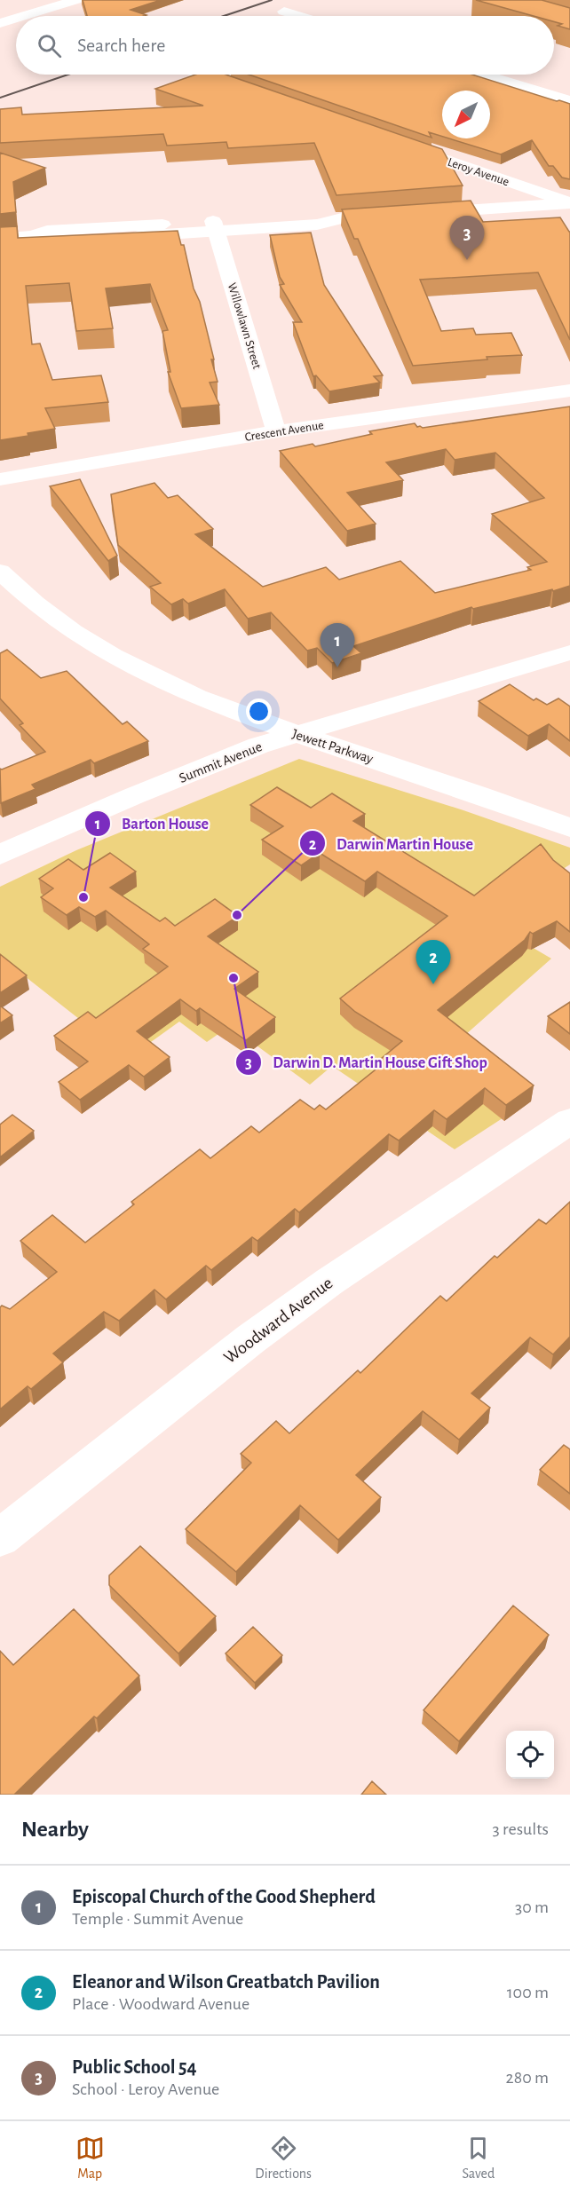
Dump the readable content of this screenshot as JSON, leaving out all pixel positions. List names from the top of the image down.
{
  "streets": {
    "street": [
      "Leroy Avenue",
      "Willowlawn Street",
      "Crescent Avenue",
      "Jewett Parkway",
      "Summit Avenue",
      "Woodward Avenue"
    ]
  },
  "crossings": [
    ["Willowlawn Street", "Crescent Avenue"],
    ["Jewett Parkway", "Summit Avenue"]
  ],
  "places": ["Barton House", "Darwin Martin House", "Darwin D. Martin House Gift Shop"],
  "north": "bottom left",
  "page": {
    "search": "Search here",
    "pins": ["3", "1", "2"],
    "heading": ["Nearby", "3 results"],
    "list": [
      {
        "mark": "1",
        "name": "Episcopal Church of the Good Shepherd",
        "note": "Temple · Summit Avenue",
        "value": "30 m"
      },
      {
        "mark": "2",
        "name": "Eleanor and Wilson Greatbatch Pavilion",
        "note": "Place · Woodward Avenue",
        "value": "100 m"
      },
      {
        "mark": "3",
        "name": "Public School 54",
        "note": "School · Leroy Avenue",
        "value": "280 m"
      }
    ],
    "nav": ["Map", "Directions", "Saved"]
  }
}
